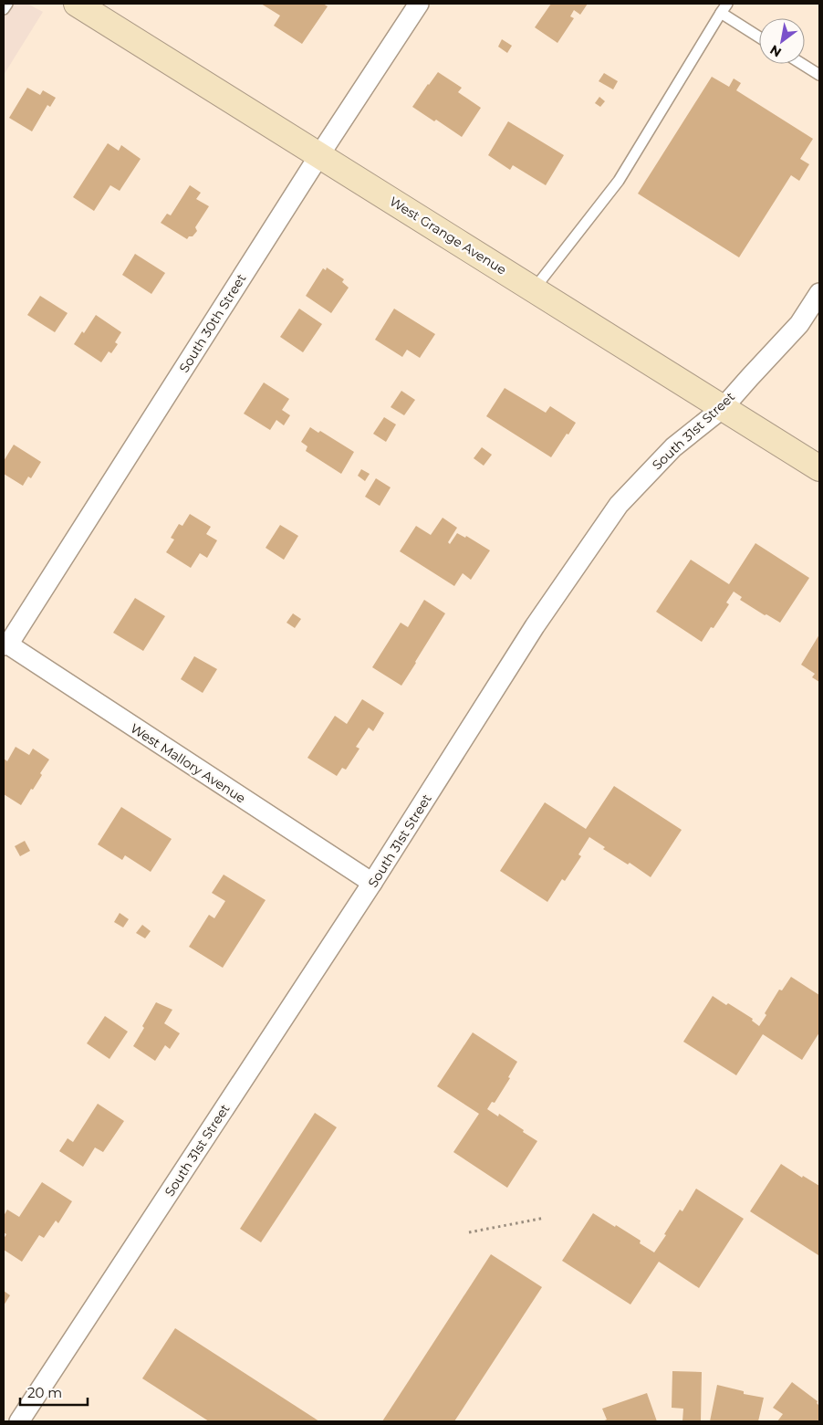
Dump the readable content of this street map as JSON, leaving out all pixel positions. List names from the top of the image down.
{
  "streets": {
    "street": [
      "West Grange Avenue",
      "South 30th Street",
      "South 31st Street",
      "West Mallory Avenue"
    ]
  },
  "crossings": [
    ["West Grange Avenue", "South 30th Street"],
    ["West Grange Avenue", "South 31st Street"],
    ["South 30th Street", "West Mallory Avenue"],
    ["South 31st Street", "West Mallory Avenue"]
  ],
  "scale_bar": "20 m",
  "north": "bottom left"
}
